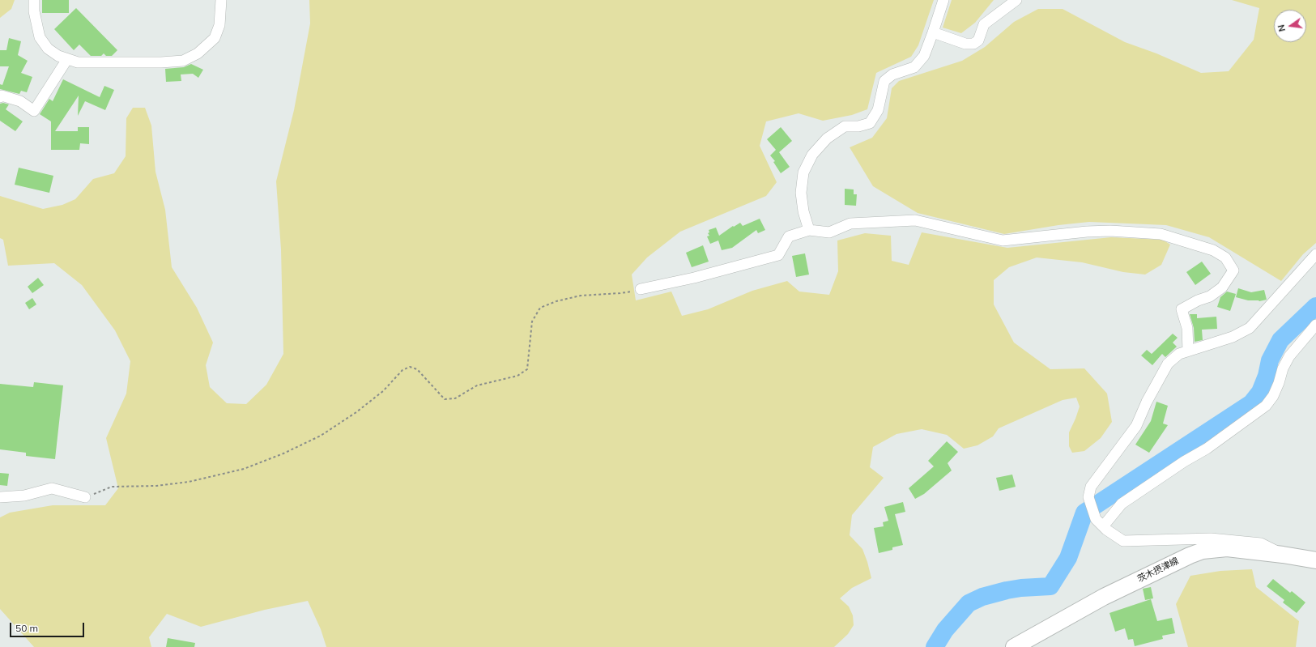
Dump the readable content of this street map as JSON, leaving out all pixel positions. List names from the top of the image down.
{
  "streets": {
    "main road": ["茨木摂津線"]
  },
  "scale_bar": "50 m",
  "north": "left"
}
